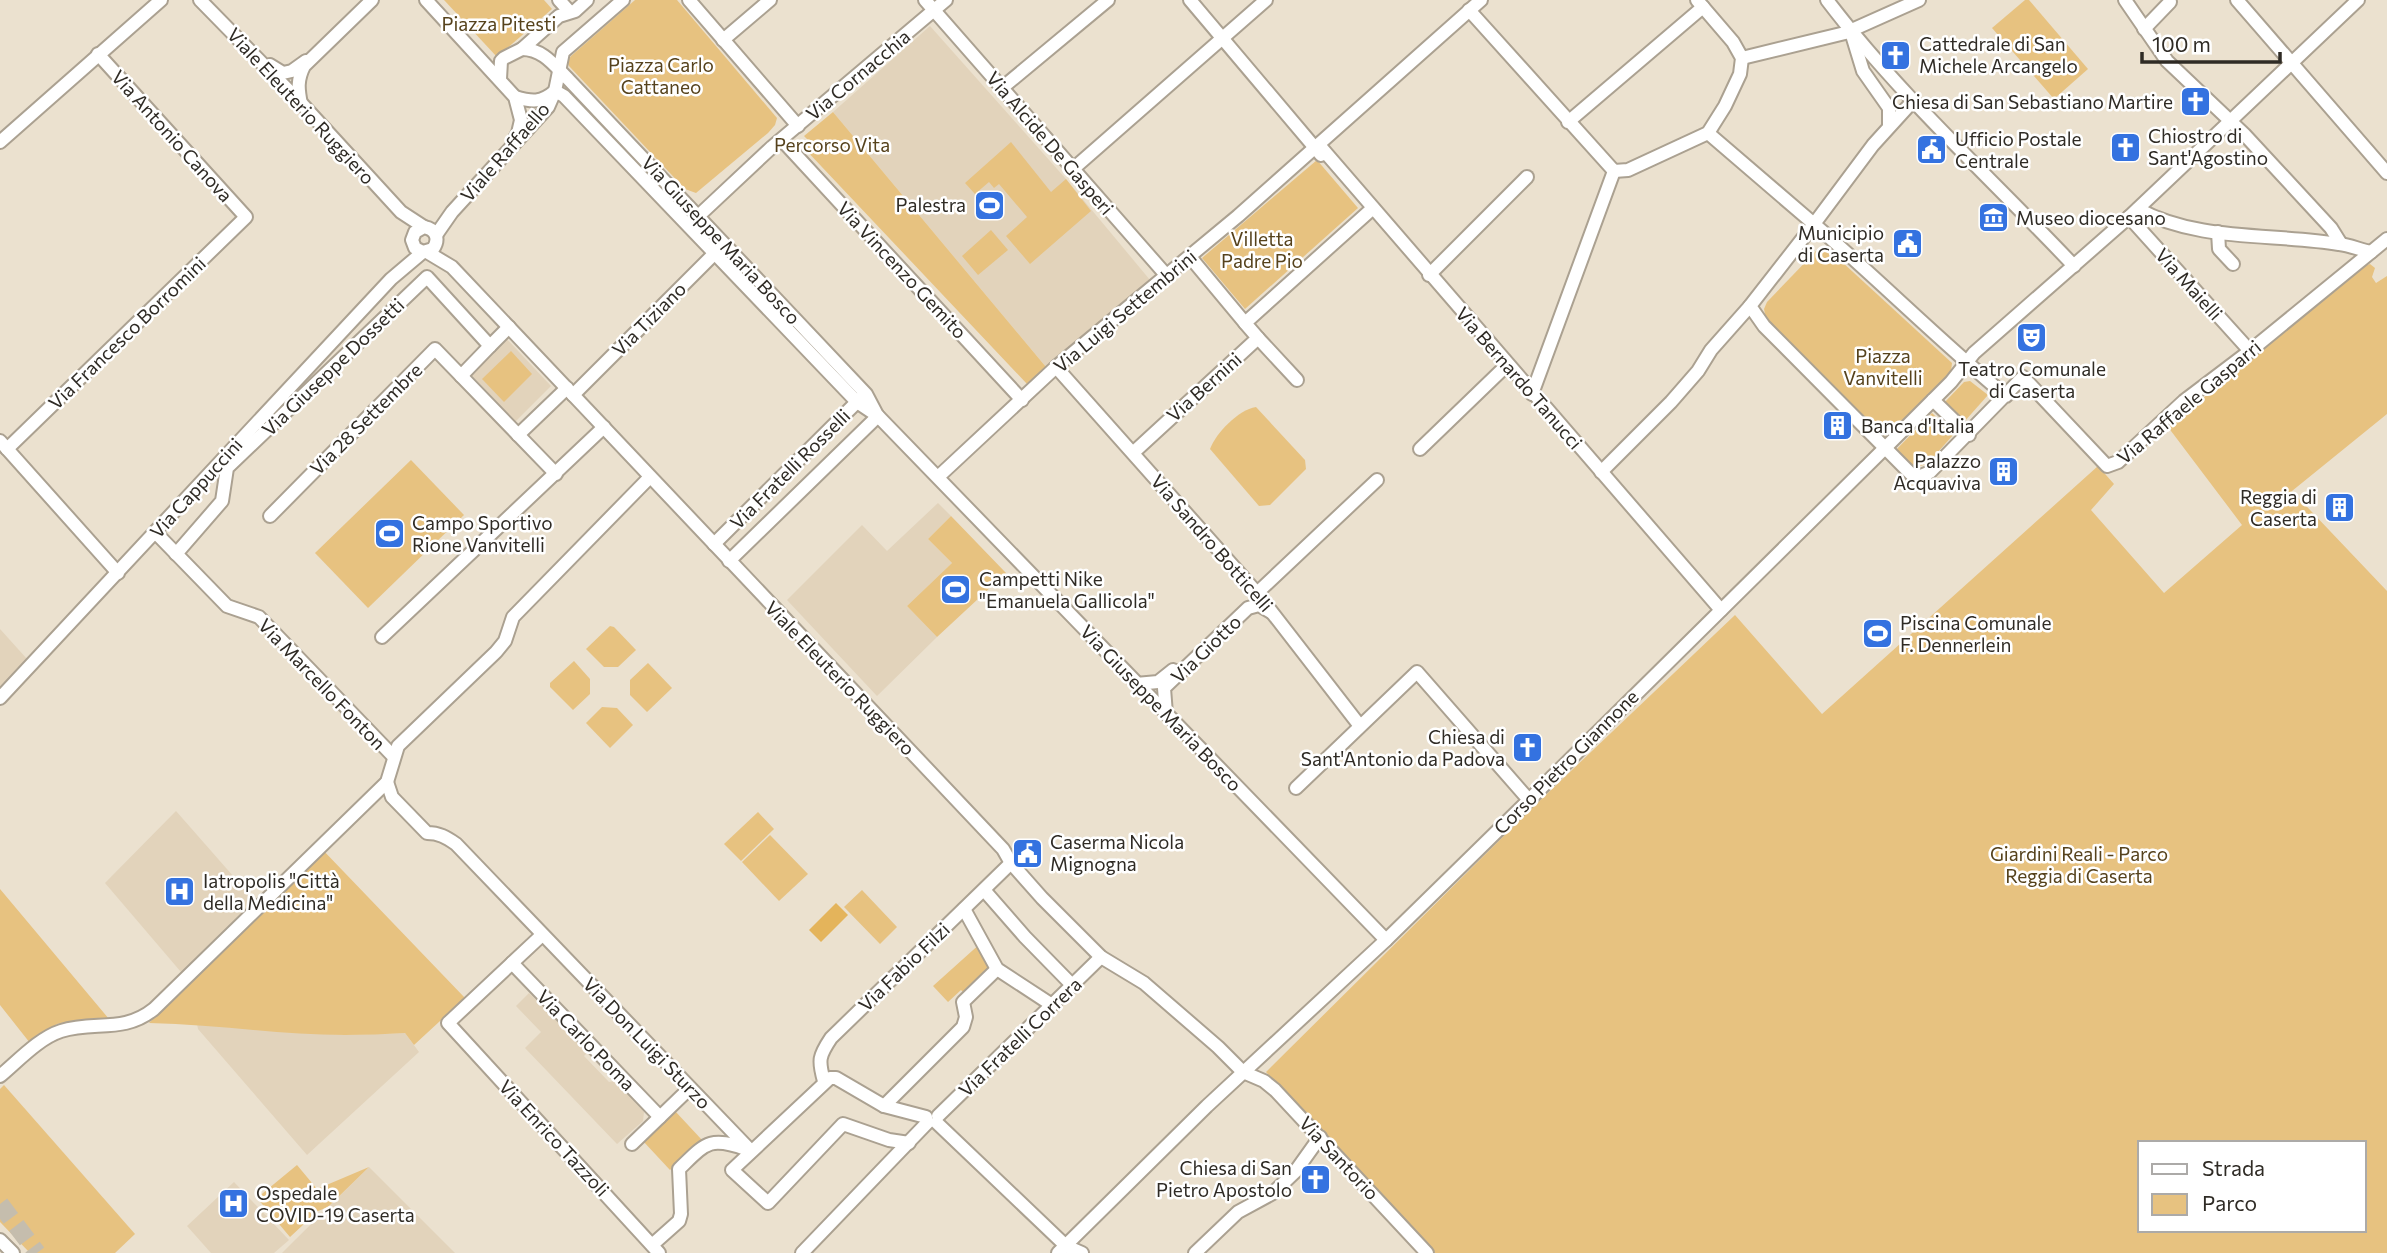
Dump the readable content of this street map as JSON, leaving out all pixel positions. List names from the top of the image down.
{
  "streets": {
    "street": [
      "Via Cornacchia",
      "Viale Eleuterio Ruggiero",
      "Via Antonio Canova",
      "Via Alcide De Gasperi",
      "Viale Raffaello",
      "Via Giuseppe Maria Bosco",
      "Via Vincenzo Gemito",
      "Via Maielli",
      "Via Luigi Settembrini",
      "Via Tiziano",
      "Via Francesco Borromini",
      "Via Giuseppe Dossetti",
      "Via Bernardo Tanucci",
      "Via Bernini",
      "Via Raffaele Gasparri",
      "Via 28 Settembre",
      "Via Fratelli Rosselli",
      "Via Cappuccini",
      "Via Sandro Botticelli",
      "Via Giotto",
      "Via Marcello Fonton",
      "Corso Pietro Giannone",
      "Via Fabio Filzi",
      "Via Fratelli Correra",
      "Via Carlo Poma",
      "Via Don Luigi Sturzo",
      "Via Enrico Tazzoli",
      "Via Santorio"
    ]
  },
  "crossings": [
    ["Via Cornacchia", "Via Alcide De Gasperi"],
    ["Via Cornacchia", "Via Vincenzo Gemito"],
    ["Viale Eleuterio Ruggiero", "Viale Raffaello"],
    ["Viale Eleuterio Ruggiero", "Via Tiziano"],
    ["Viale Eleuterio Ruggiero", "Via Fratelli Rosselli"],
    ["Viale Eleuterio Ruggiero", "Via Cappuccini"],
    ["Viale Eleuterio Ruggiero", "Corso Pietro Giannone"],
    ["Viale Eleuterio Ruggiero", "Via Fabio Filzi"],
    ["Viale Eleuterio Ruggiero", "Via Fratelli Correra"],
    ["Viale Eleuterio Ruggiero", "Via Santorio"],
    ["Via Antonio Canova", "Via Francesco Borromini"],
    ["Via Alcide De Gasperi", "Via Luigi Settembrini"],
    ["Viale Raffaello", "Via Giuseppe Maria Bosco"],
    ["Via Giuseppe Maria Bosco", "Via Luigi Settembrini"],
    ["Via Giuseppe Maria Bosco", "Via Tiziano"],
    ["Via Giuseppe Maria Bosco", "Via Fratelli Rosselli"],
    ["Via Giuseppe Maria Bosco", "Via Giotto"],
    ["Via Giuseppe Maria Bosco", "Corso Pietro Giannone"],
    ["Via Vincenzo Gemito", "Via Luigi Settembrini"],
    ["Via Maielli", "Via Raffaele Gasparri"],
    ["Via Maielli", "Corso Pietro Giannone"],
    ["Via Luigi Settembrini", "Via Bernardo Tanucci"],
    ["Via Luigi Settembrini", "Via Sandro Botticelli"],
    ["Via Giuseppe Dossetti", "Via Marcello Fonton"],
    ["Via Bernardo Tanucci", "Via Bernini"],
    ["Via Bernardo Tanucci", "Corso Pietro Giannone"],
    ["Via Bernini", "Via Sandro Botticelli"],
    ["Via Cappuccini", "Via Marcello Fonton"],
    ["Via Sandro Botticelli", "Via Giotto"],
    ["Corso Pietro Giannone", "Via Santorio"],
    ["Via Carlo Poma", "Via Enrico Tazzoli"]
  ],
  "parks": [
    "Piazza Pitesti",
    "Piazza Carlo Cattaneo",
    "Percorso Vita",
    "Villetta Padre Pio",
    "Piazza Vanvitelli",
    "Giardini Reali - Parco Reggia di Caserta"
  ],
  "places": {
    "church": [
      "Cattedrale di San Michele Arcangelo",
      "Chiesa di San Sebastiano Martire",
      "Chiostro di Sant'Agostino",
      "Chiesa di Sant'Antonio da Padova",
      "Chiesa di San Pietro Apostolo"
    ],
    "public building": ["Ufficio Postale Centrale", "Municipio di Caserta", "Caserma Nicola Mignogna"],
    "sports": [
      "Palestra",
      "Campo Sportivo Rione Vanvitelli",
      "Campetti Nike \"Emanuela Gallicola\"",
      "Piscina Comunale F. Dennerlein"
    ],
    "museum": ["Museo diocesano"],
    "theatre": ["Teatro Comunale di Caserta"],
    "building": ["Banca d'Italia", "Palazzo Acquaviva", "Reggia di Caserta"],
    "hospital": ["Iatropolis \"Città della Medicina\"", "Ospedale COVID-19 Caserta"]
  },
  "legend": ["Strada", "Parco"],
  "scale_bar": "100 m"
}
